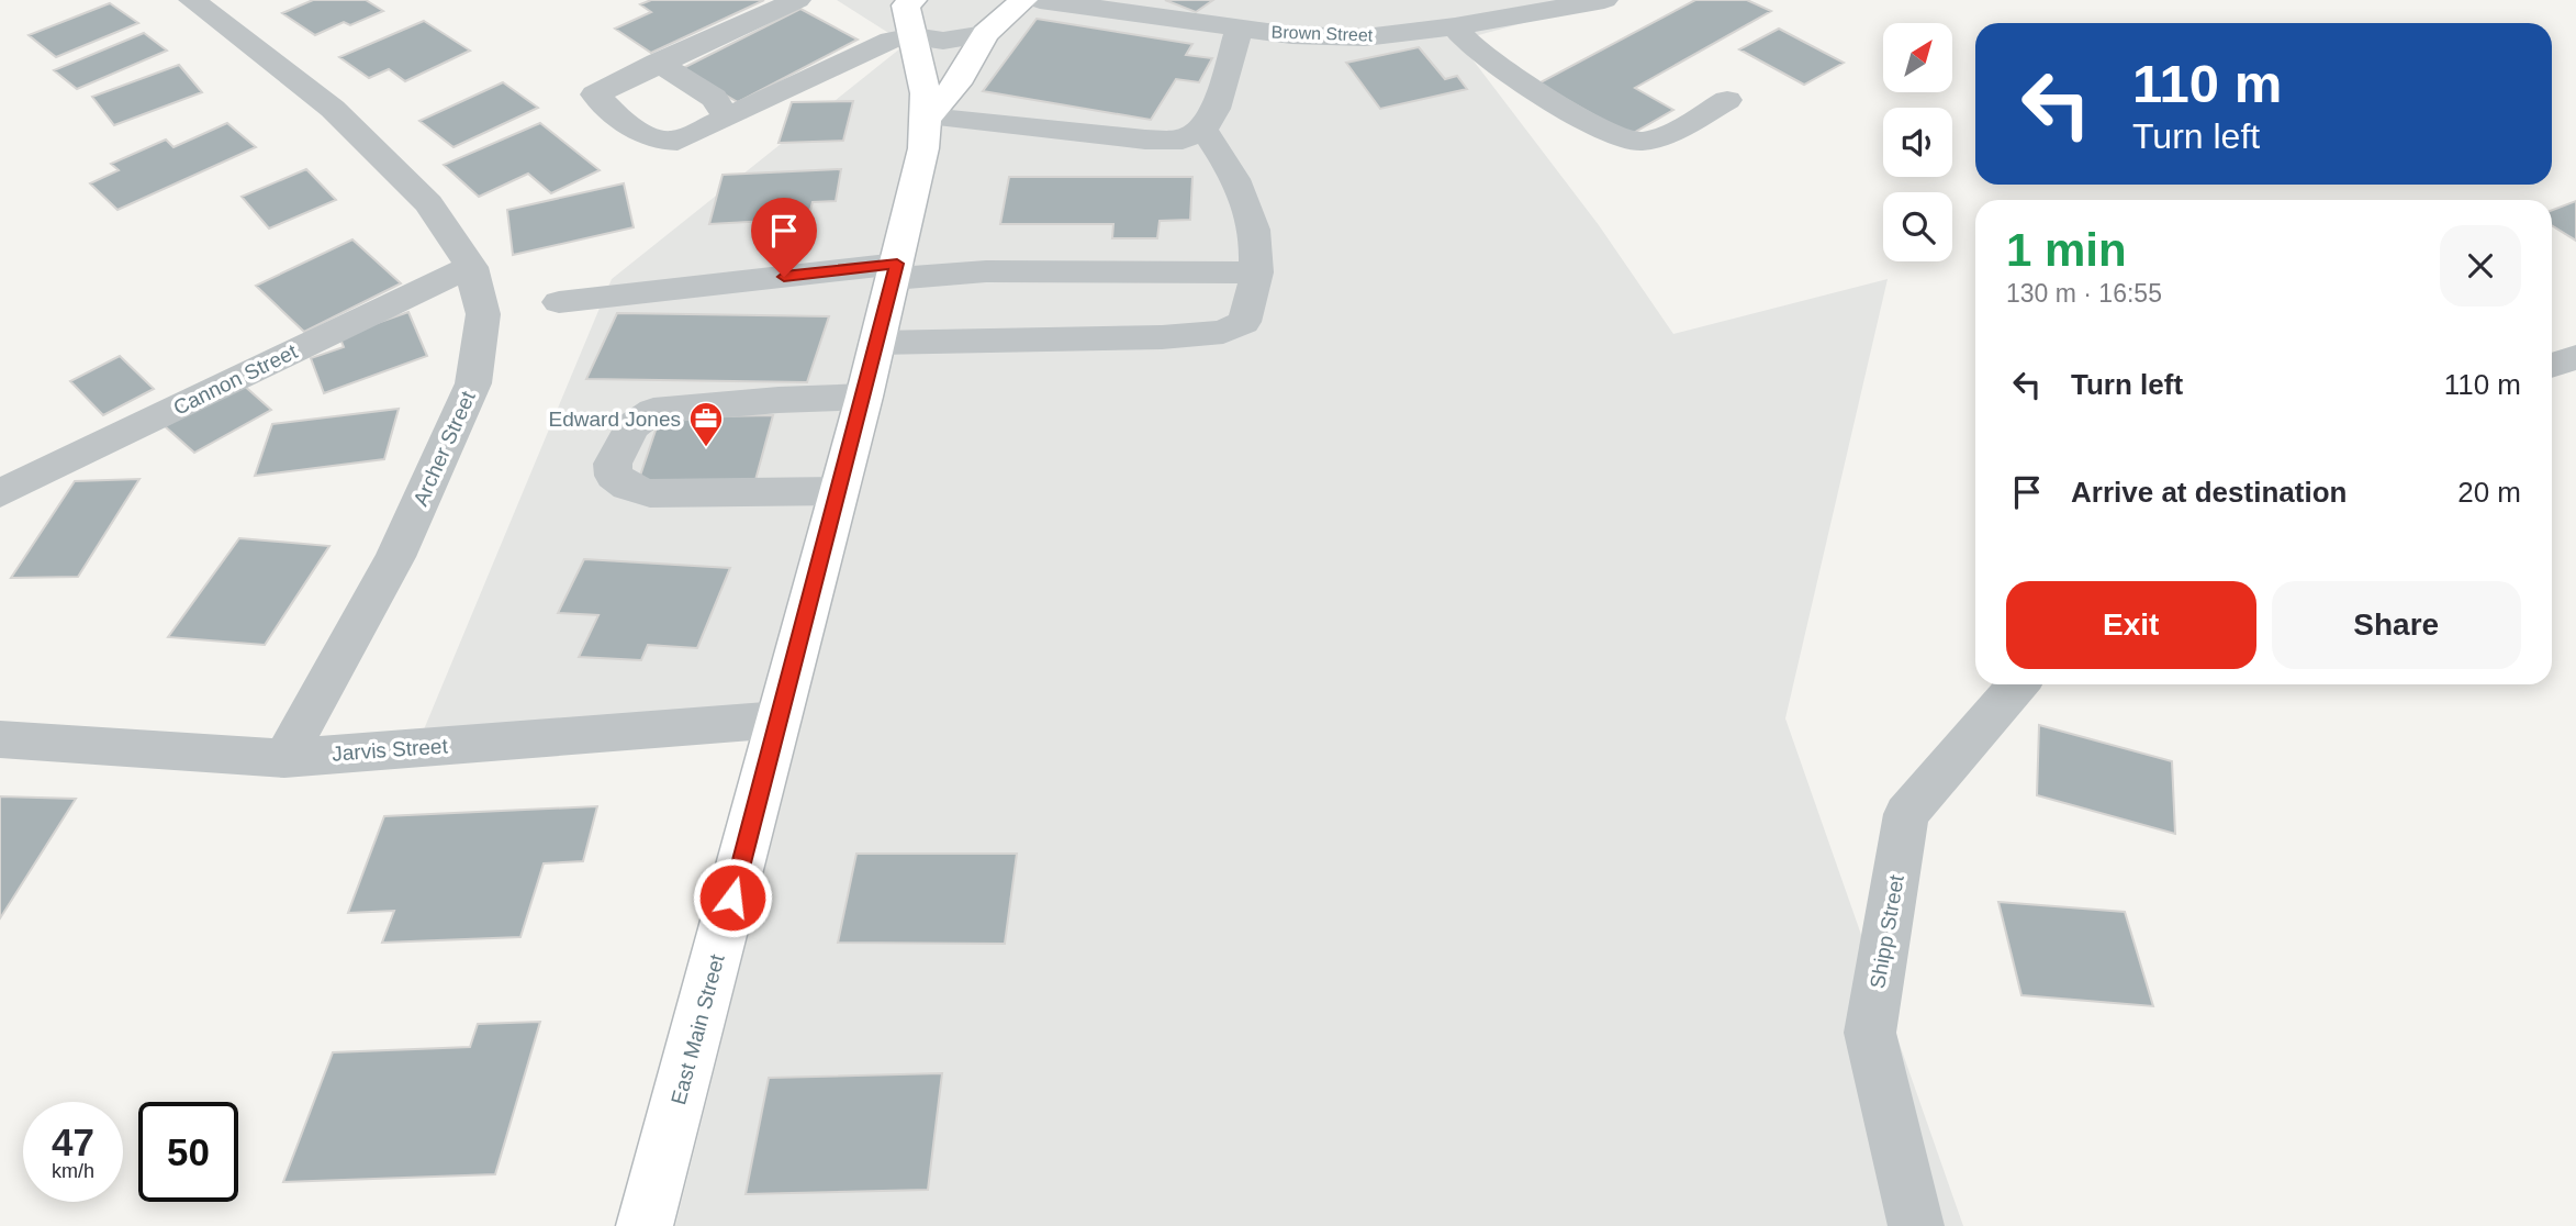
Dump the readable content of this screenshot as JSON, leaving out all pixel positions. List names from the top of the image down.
{
  "streets": {
    "main road": ["East Main Street"],
    "street": [
      "Brown Street",
      "Cannon Street",
      "Archer Street",
      "Jarvis Street",
      "Shipp Street"
    ]
  },
  "crossings": [
    ["Cannon Street", "Archer Street"],
    ["Archer Street", "Jarvis Street"],
    ["Jarvis Street", "East Main Street"]
  ],
  "places": {
    "office": ["Edward Jones"]
  },
  "north": "top right",
  "page": {
    "turn": ["110 m", "Turn left"],
    "heading": ["1 min", "130 m · 16:55"],
    "list": [
      {
        "name": "Turn left",
        "value": "110 m"
      },
      {
        "name": "Arrive at destination",
        "value": "20 m"
      }
    ],
    "buttons": ["Exit", "Share"],
    "speed": "47 km/h",
    "limit": "50"
  }
}
